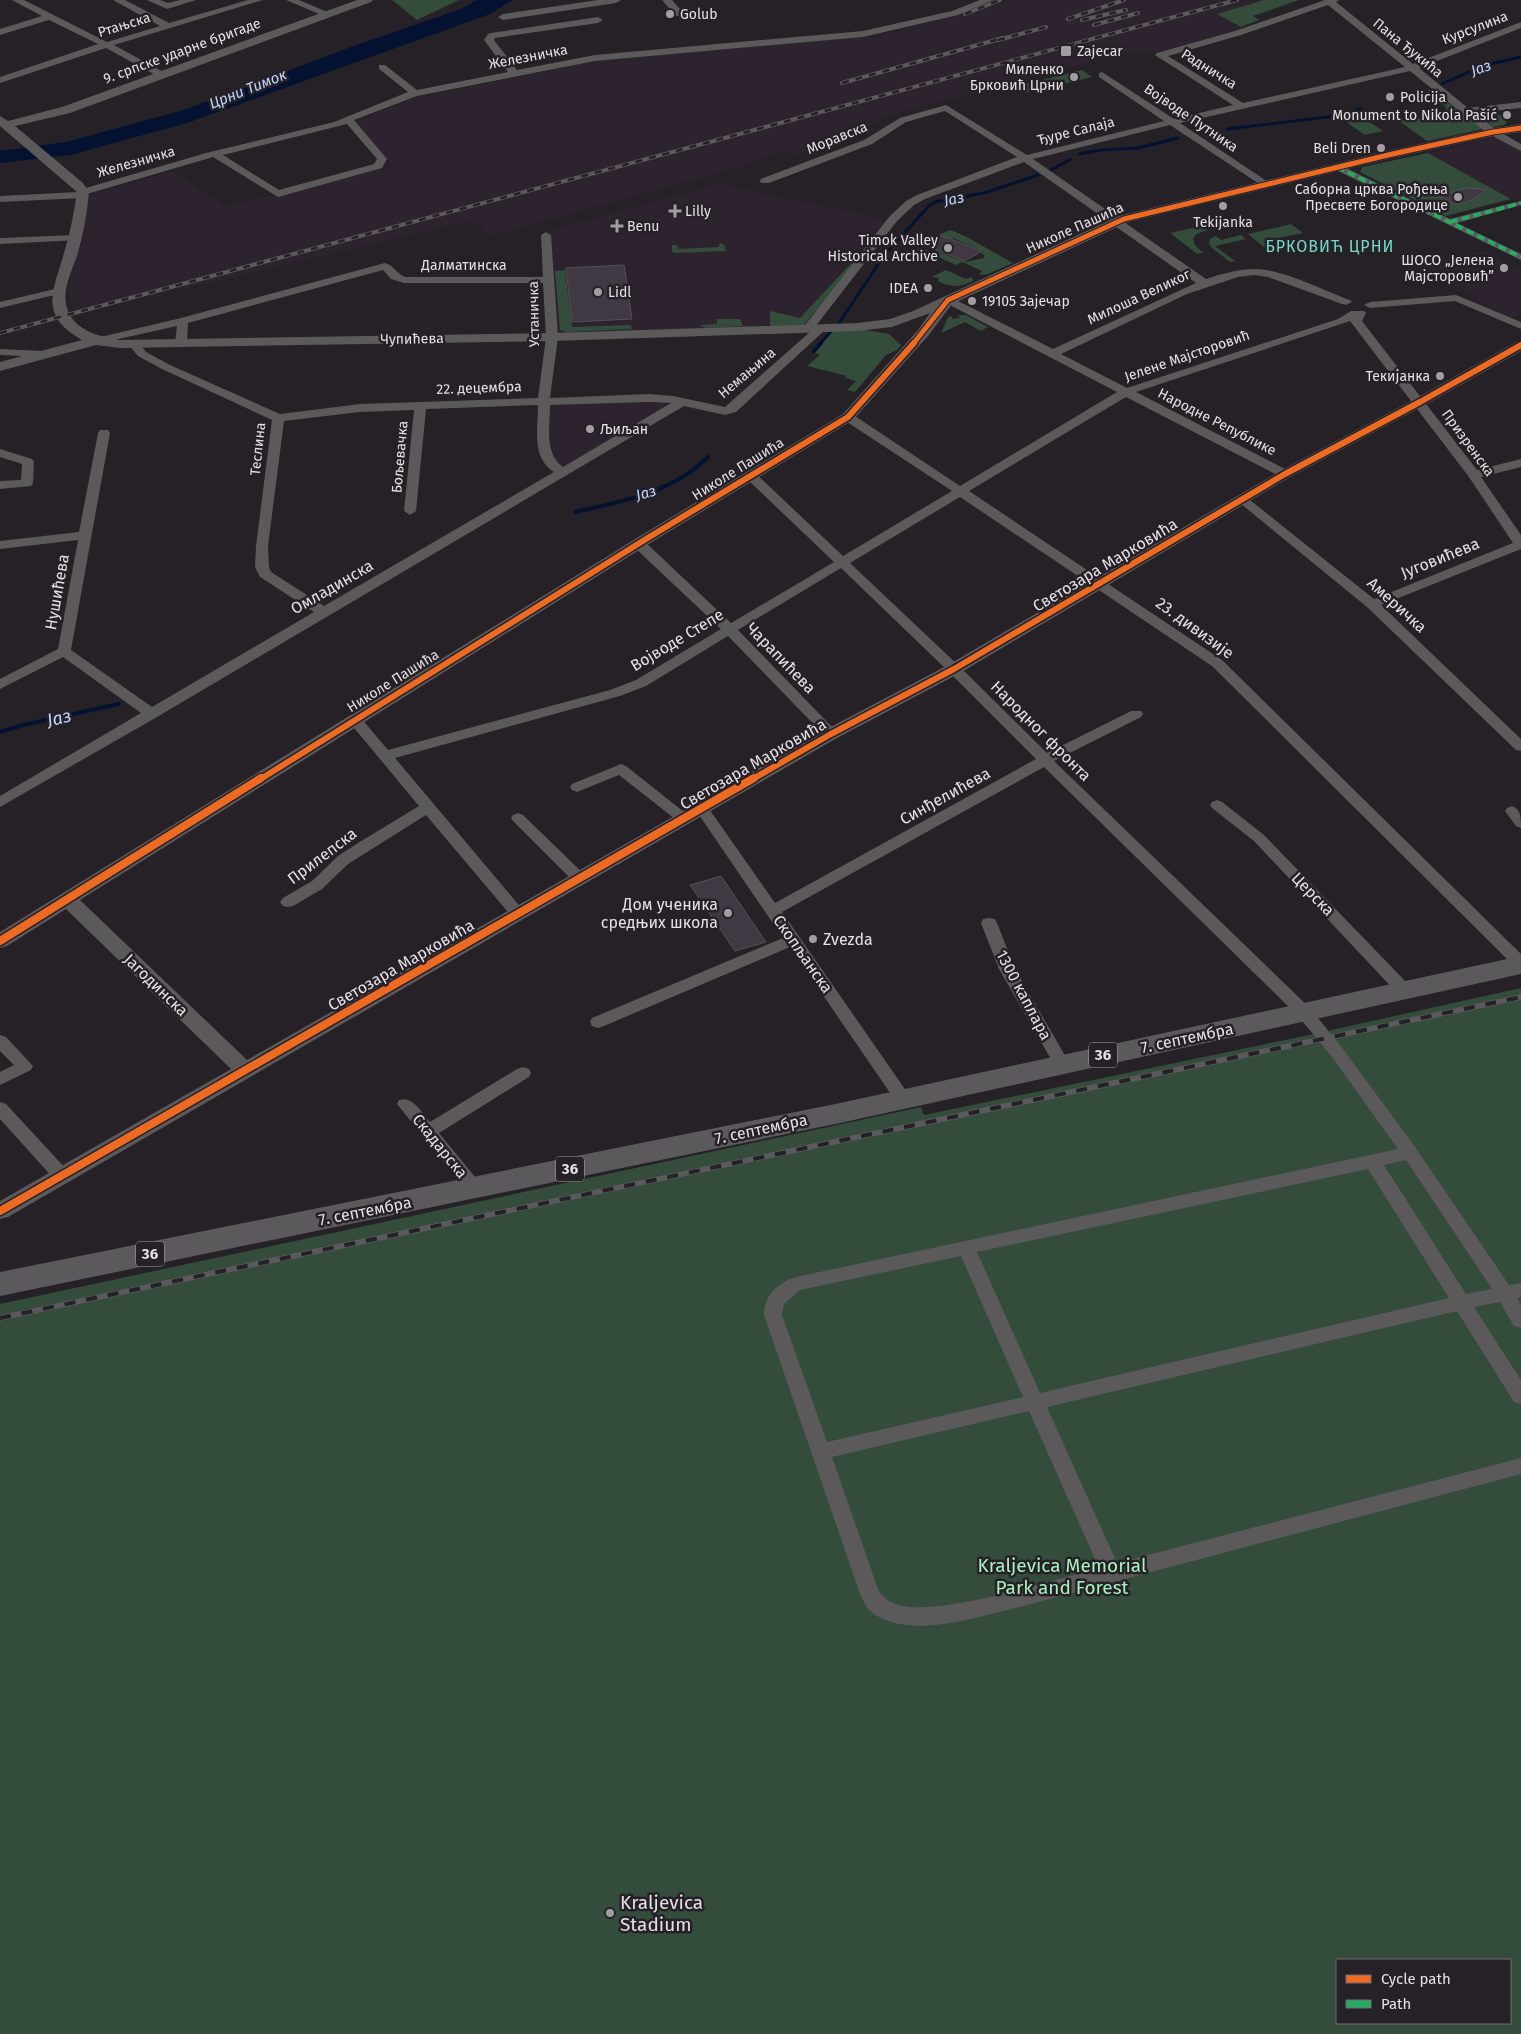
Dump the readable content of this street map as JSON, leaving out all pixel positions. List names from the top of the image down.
{
  "streets": {
    "main road": ["7. септембра", "36"],
    "street": [
      "Ртањска",
      "Курсулина",
      "Пана Ђукића",
      "9. српске ударне бригаде",
      "Железничка",
      "Радничка",
      "Војводе Путника",
      "Ђуре Салаја",
      "Моравска",
      "Николе Пашића",
      "Далматинска",
      "Милоша Великог",
      "Устаничка",
      "Чупићева",
      "Јелене Мајсторовић",
      "Немањина",
      "22. децембра",
      "Народне Републике",
      "Призренска",
      "Теслина",
      "Бољевачка",
      "Југовићева",
      "Светозара Марковића",
      "Омладинска",
      "Нушићева",
      "Америчка",
      "23. дивизије",
      "Војводе Степе",
      "Чарапићева",
      "Народног фронта",
      "Синђелићева",
      "Прилепска",
      "Церска",
      "Скопљанска",
      "Јагодинска",
      "1300 каплара",
      "Скадарска"
    ]
  },
  "crossings": [
    ["Курсулина", "Пана Ђукића"],
    ["Курсулина", "Ђуре Салаја"],
    ["Пана Ђукића", "Радничка"],
    ["Пана Ђукића", "Ђуре Салаја"],
    ["Пана Ђукића", "Николе Пашића"],
    ["Радничка", "Ђуре Салаја"],
    ["Војводе Путника", "Ђуре Салаја"],
    ["Војводе Путника", "Николе Пашића"],
    ["Ђуре Салаја", "Чупићева"],
    ["Ђуре Салаја", "Немањина"],
    ["Николе Пашића", "Чупићева"],
    ["Николе Пашића", "Народне Републике"],
    ["Николе Пашића", "23. дивизије"],
    ["Николе Пашића", "Чарапићева"],
    ["Николе Пашића", "Народног фронта"],
    ["Николе Пашића", "Јагодинска"],
    ["Далматинска", "Устаничка"],
    ["Милоша Великог", "Народне Републике"],
    ["Устаничка", "Чупићева"],
    ["Устаничка", "22. децембра"],
    ["Устаничка", "Омладинска"],
    ["Чупићева", "Немањина"],
    ["Чупићева", "Теслина"],
    ["Јелене Мајсторовић", "Народне Републике"],
    ["Јелене Мајсторовић", "Призренска"],
    ["Јелене Мајсторовић", "23. дивизије"],
    ["Јелене Мајсторовић", "Војводе Степе"],
    ["Немањина", "22. децембра"],
    ["Немањина", "Омладинска"],
    ["22. децембра", "Теслина"],
    ["22. децембра", "Бољевачка"],
    ["22. децембра", "Омладинска"],
    ["Народне Републике", "Светозара Марковића"],
    ["Призренска", "Југовићева"],
    ["Призренска", "Светозара Марковића"],
    ["Теслина", "Омладинска"],
    ["Југовићева", "Америчка"],
    ["Светозара Марковића", "Америчка"],
    ["Светозара Марковића", "23. дивизије"],
    ["Светозара Марковића", "Чарапићева"],
    ["Светозара Марковића", "Народног фронта"],
    ["Светозара Марковића", "Скопљанска"],
    ["Светозара Марковића", "Јагодинска"],
    ["Омладинска", "Нушићева"],
    ["23. дивизије", "Војводе Степе"],
    ["23. дивизије", "7. септембра"],
    ["Војводе Степе", "Чарапићева"],
    ["Војводе Степе", "Народног фронта"],
    ["Народног фронта", "Синђелићева"],
    ["Народног фронта", "7. септембра"],
    ["Синђелићева", "Скопљанска"],
    ["Церска", "7. септембра"],
    ["Скопљанска", "7. септембра"],
    ["1300 каплара", "7. септембра"],
    ["7. септембра", "Скадарска"]
  ],
  "districts": ["БРКОВИЋ ЦРНИ"],
  "water": ["Јаз", "Црни Тимок"],
  "parks": ["Kraljevica Memorial Park and Forest"],
  "places": {
    "other": [
      "Golub",
      "Миленко Брковић Црни",
      "Policija",
      "Monument to Nikola Pašić",
      "Beli Dren",
      "Саборна црква Рођења Пресвете Богородице",
      "Tekijanka",
      "Timok Valley Historical Archive",
      "ШОСО „Јелена Мајсторовић”",
      "IDEA",
      "Lidl",
      "19105 Зајечар",
      "Текијанка",
      "Љиљан",
      "Дом ученика средњих школа",
      "Zvezda",
      "Kraljevica Stadium"
    ],
    "transit": ["Zajecar"],
    "health": ["Lilly", "Benu"]
  },
  "legend": ["Cycle path", "Path"]
}
